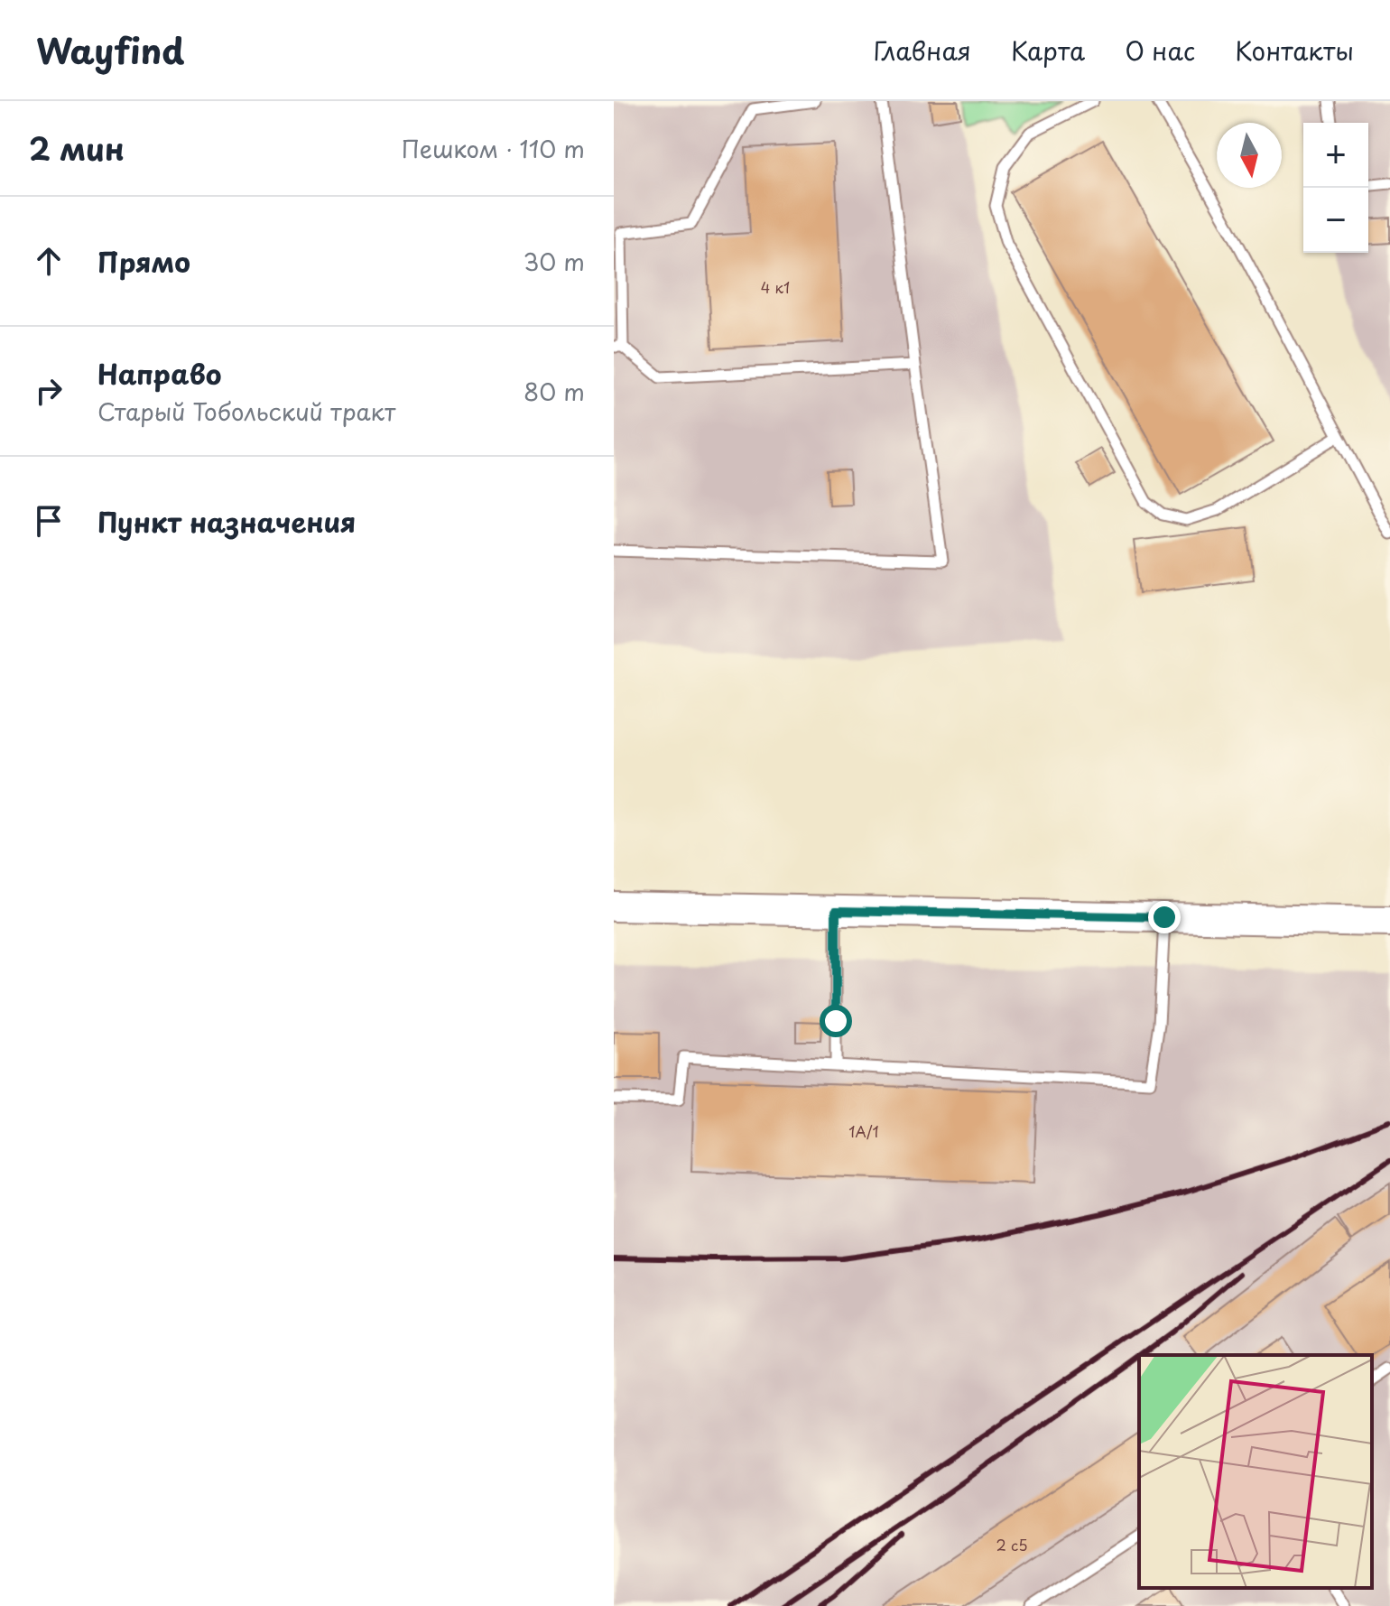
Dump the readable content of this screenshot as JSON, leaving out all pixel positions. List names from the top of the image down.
{
  "house_numbers": ["4 к1", "1А/1", "2 с5"],
  "north": "bottom",
  "page": {
    "header": "Wayfind",
    "nav": [
      "Главная",
      "Карта",
      "О нас",
      "Контакты"
    ],
    "heading": ["2 мин", "Пешком · 110 m"],
    "map_buttons": ["+", "−"],
    "list": [
      ["Прямо", "30 m"],
      ["Направо", "Старый Тобольский тракт", "80 m"],
      "Пункт назначения"
    ]
  }
}
